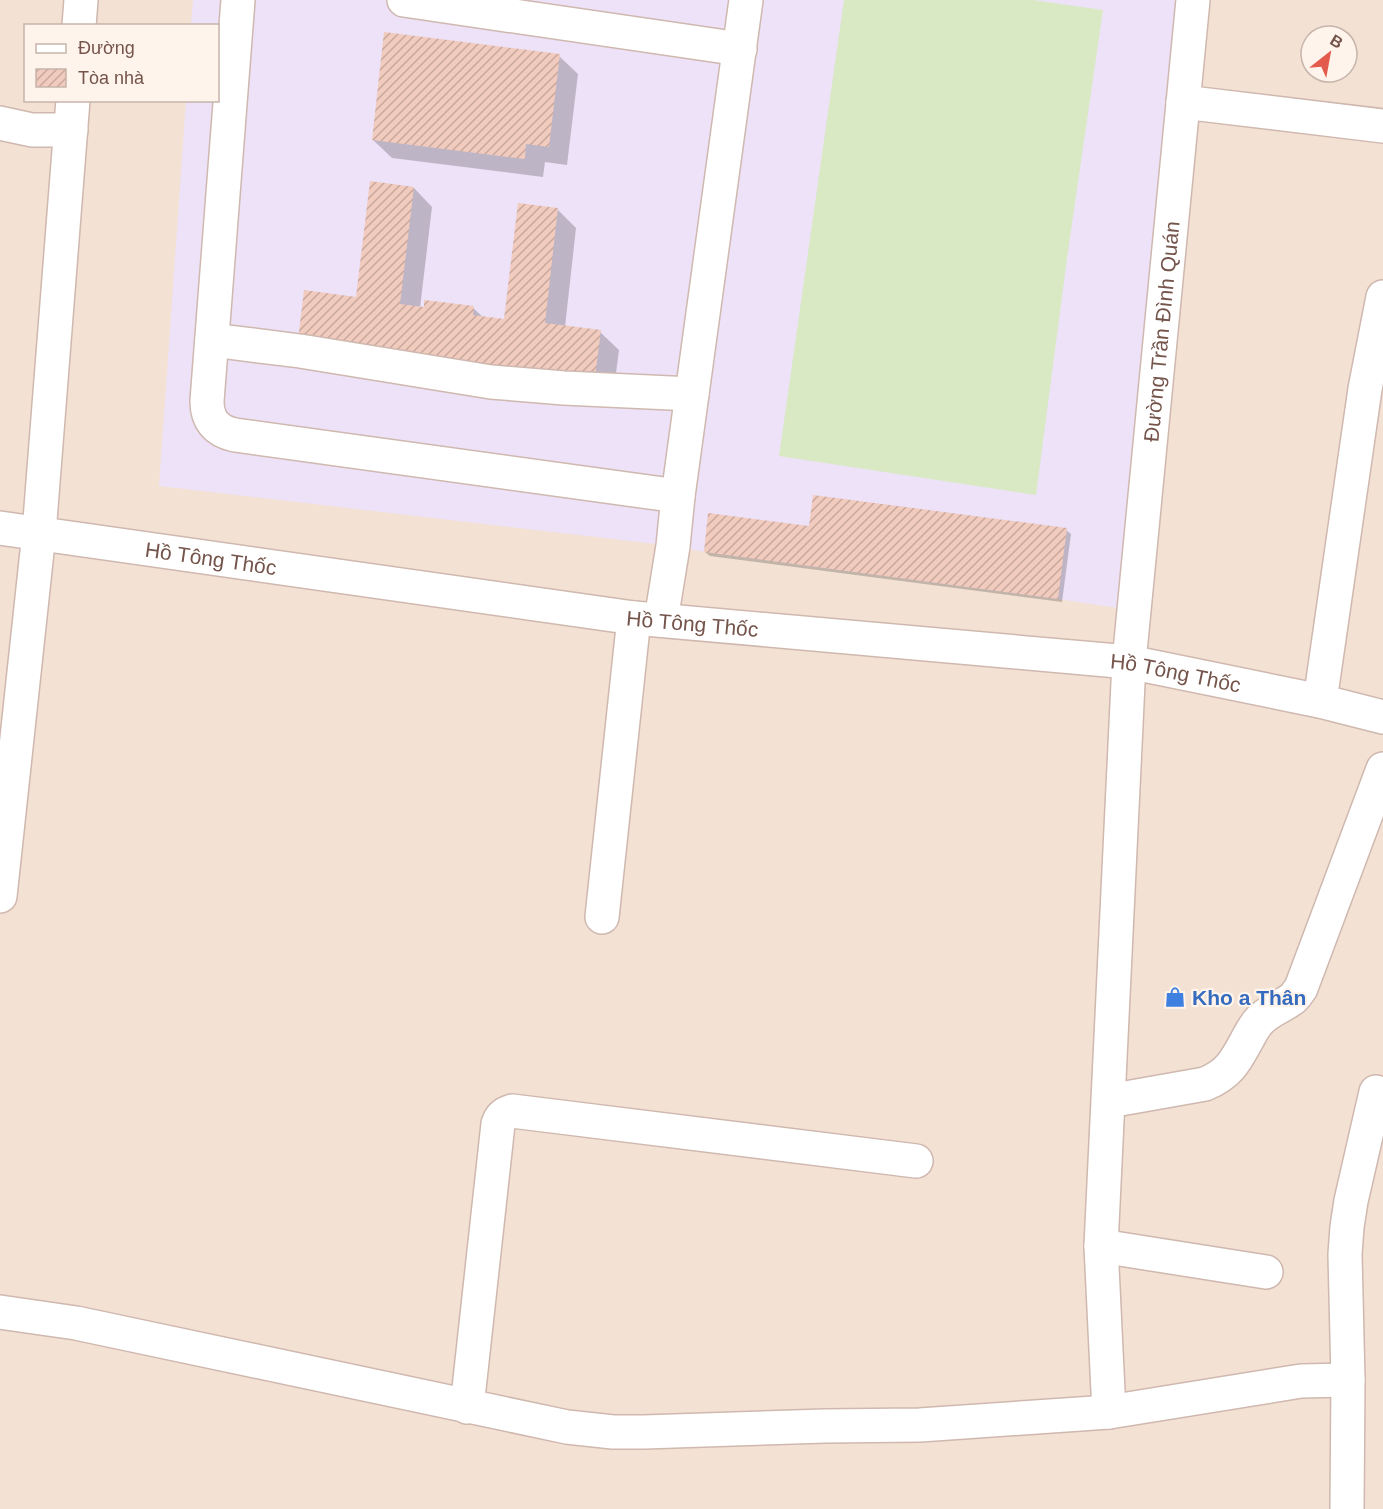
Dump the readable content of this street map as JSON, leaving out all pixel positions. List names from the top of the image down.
{
  "streets": {
    "street": ["Đường Trần Đình Quán", "Hồ Tông Thốc"]
  },
  "crossings": [
    ["Đường Trần Đình Quán", "Hồ Tông Thốc"]
  ],
  "places": {
    "shop": ["Kho a Thân"]
  },
  "legend": ["Đường", "Tòa nhà"],
  "north": "top right"
}
